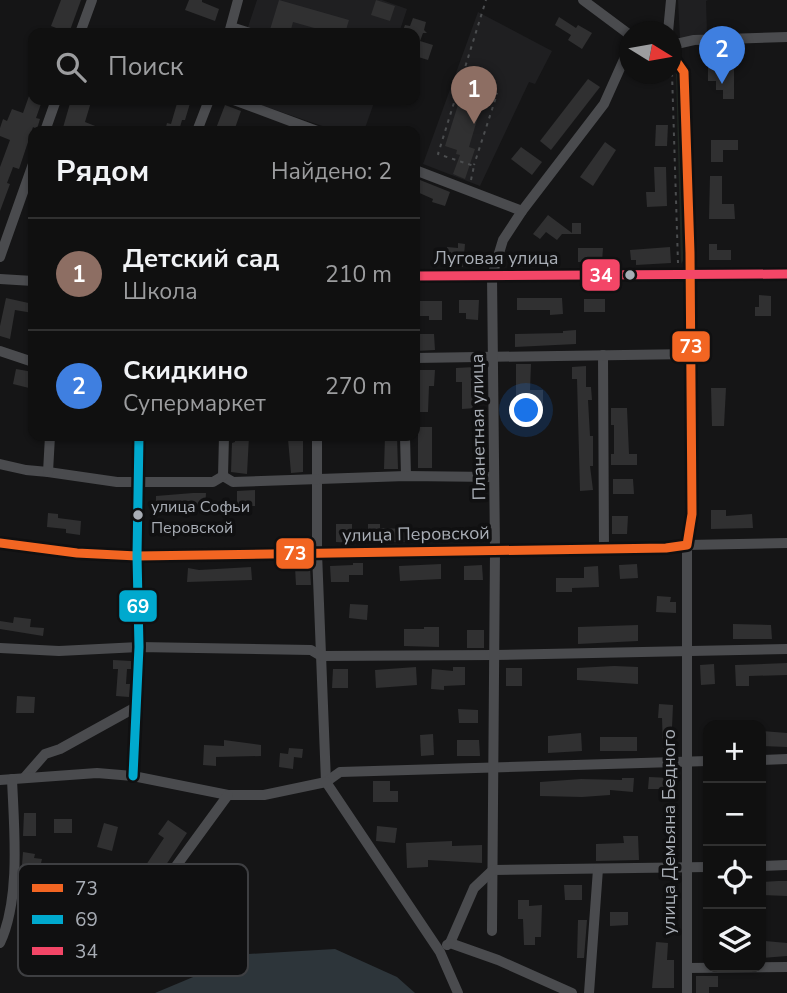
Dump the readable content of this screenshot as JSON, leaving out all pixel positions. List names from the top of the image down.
{
  "streets": {
    "main road": ["Луговая улица", "улица Перовской", "улица Демьяна Бедного"],
    "street": ["Планетная улица"]
  },
  "crossings": [
    ["Луговая улица", "Планетная улица"],
    ["Луговая улица", "улица Демьяна Бедного"],
    ["Планетная улица", "улица Перовской"],
    ["улица Перовской", "улица Демьяна Бедного"]
  ],
  "places": ["улица Софьи Перовской"],
  "lines": ["transit line 73", "transit line 34", "transit line 69"],
  "legend": ["73", "69", "34"],
  "north": "right",
  "page": {
    "pins": ["2", "1"],
    "search": "Поиск",
    "heading": ["Рядом", "Найдено: 2"],
    "list": [
      {
        "mark": "1",
        "name": "Детский сад",
        "note": "Школа",
        "value": "210 m"
      },
      {
        "mark": "2",
        "name": "Скидкино",
        "note": "Супермаркет",
        "value": "270 m"
      }
    ],
    "map_buttons": ["+", "−"]
  }
}
